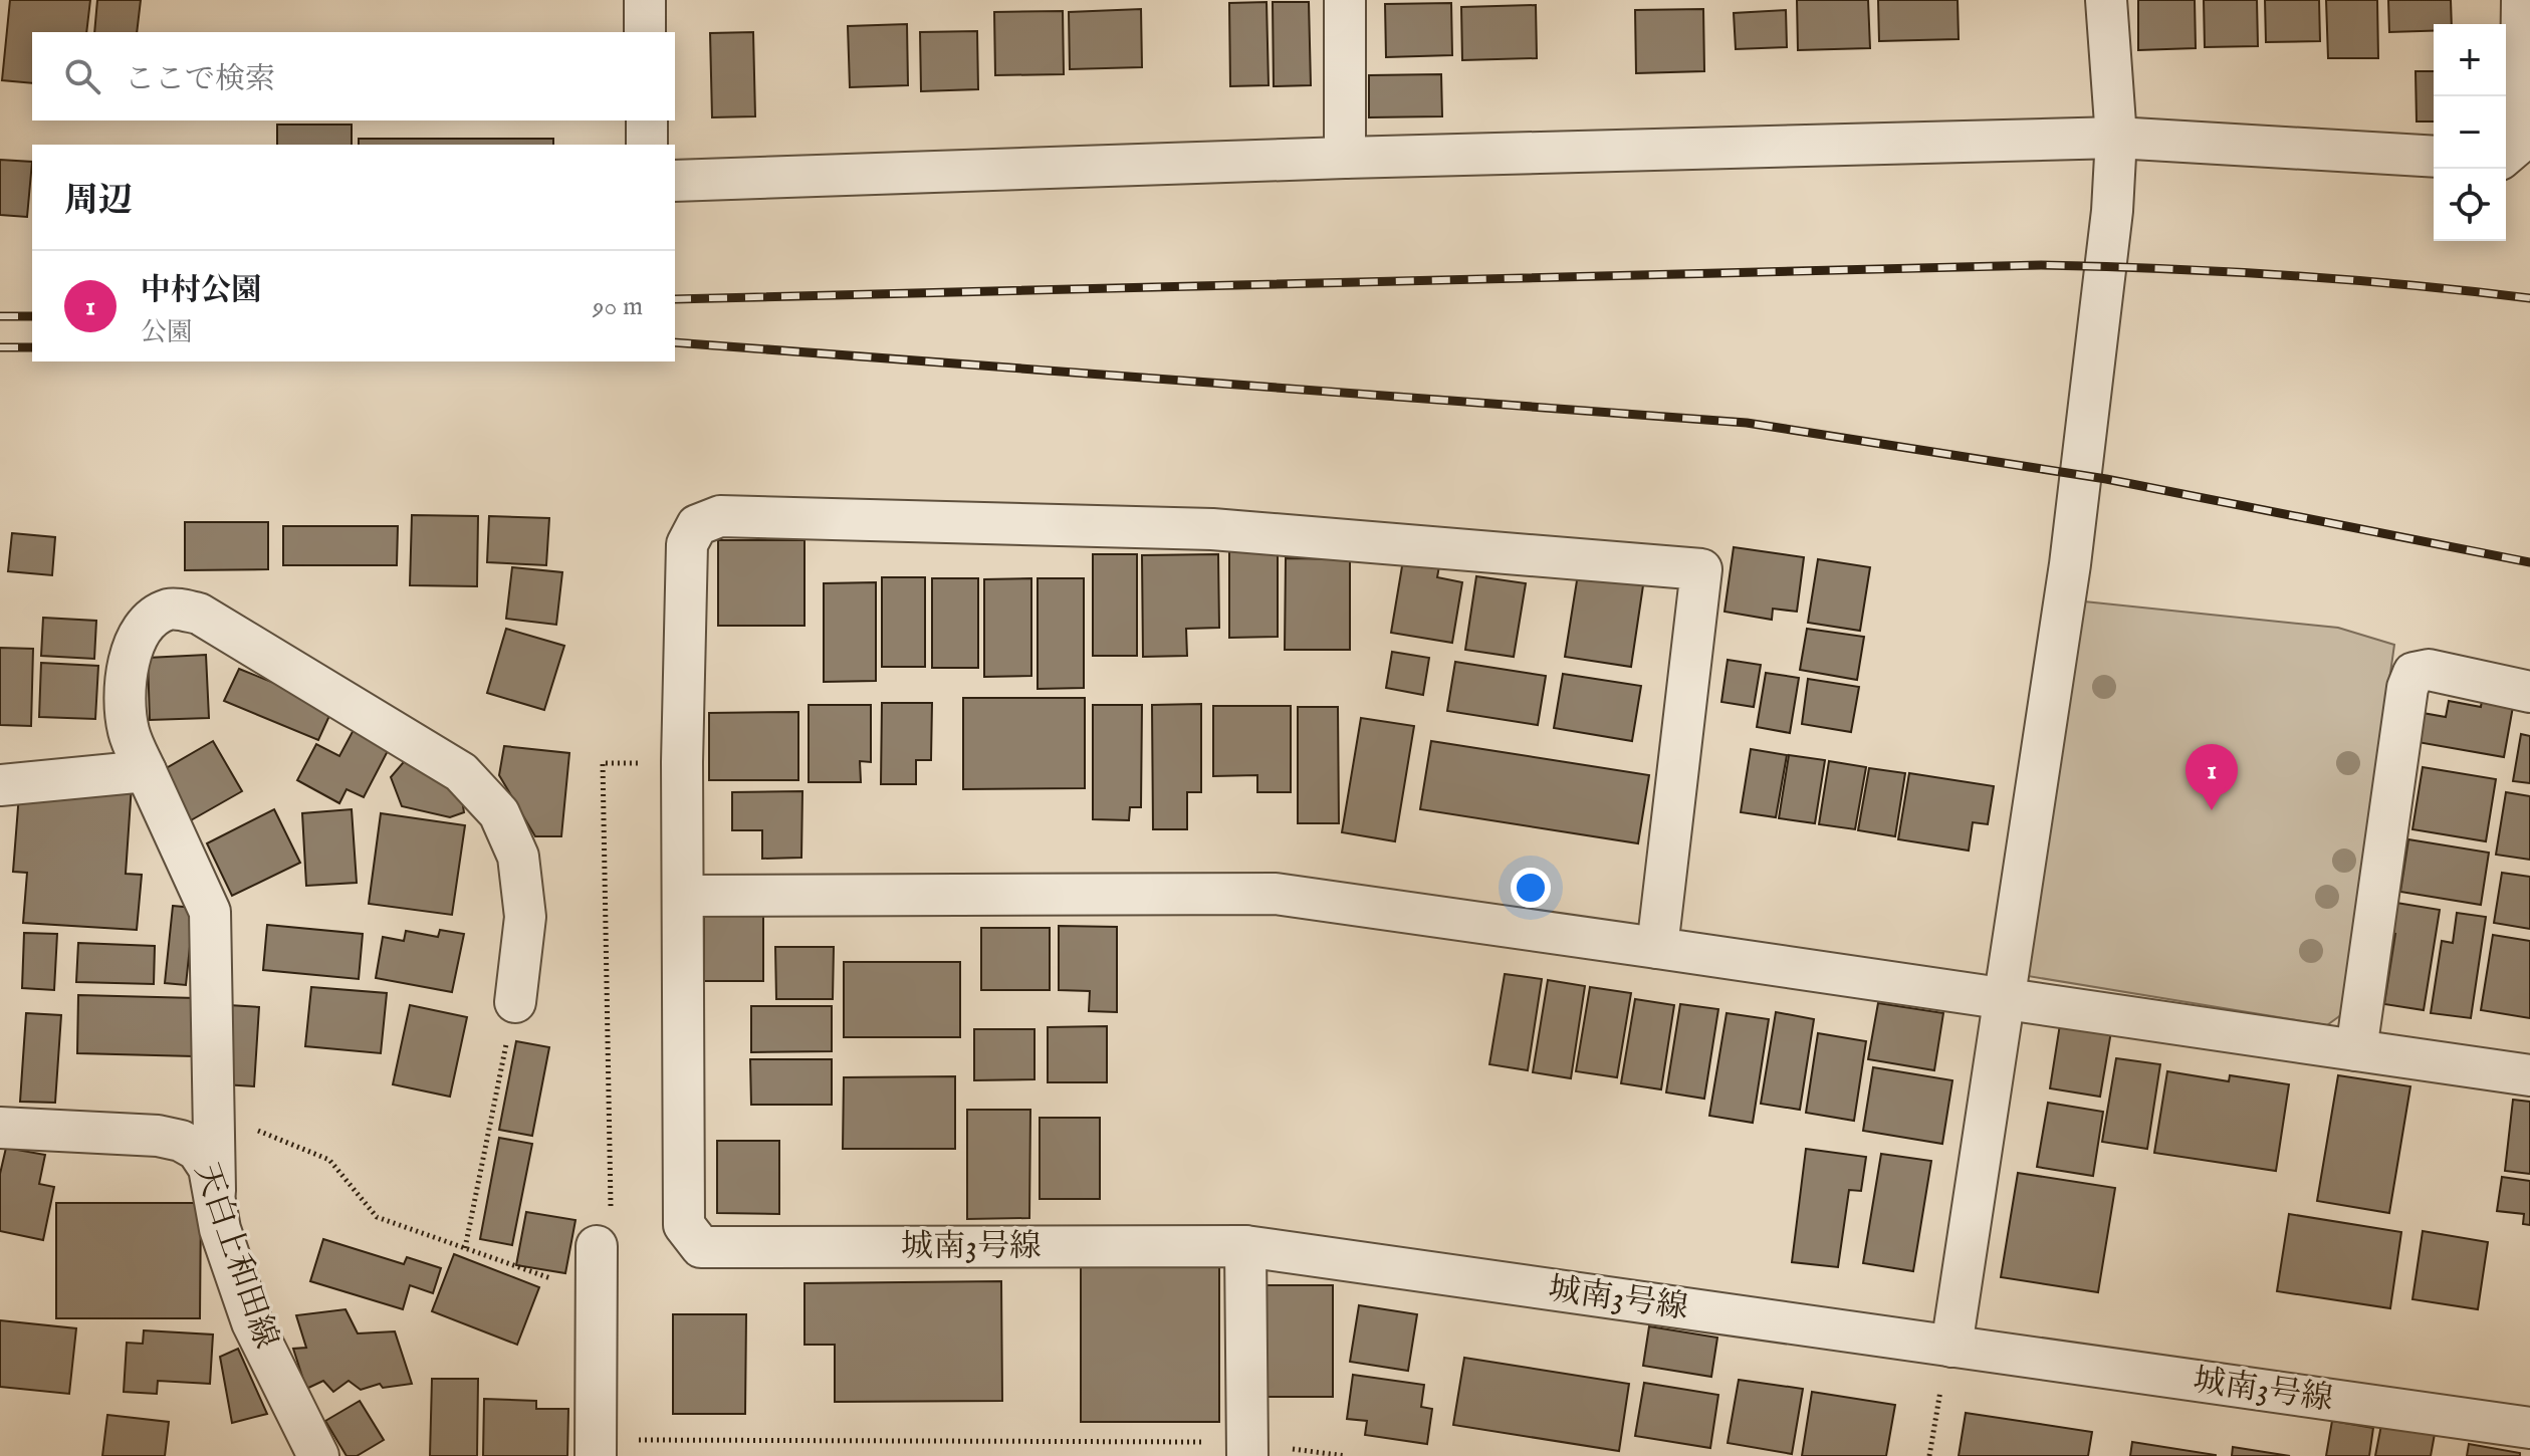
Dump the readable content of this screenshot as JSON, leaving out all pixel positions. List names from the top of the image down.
{
  "streets": {
    "street": ["城南3号線", "天白上和田線"]
  },
  "page": {
    "map_buttons": ["+", "−"],
    "search": "ここで検索",
    "heading": "周辺",
    "list": [
      {
        "mark": "1",
        "name": "中村公園",
        "note": "公園",
        "value": "90 m"
      }
    ],
    "pins": "1"
  }
}
